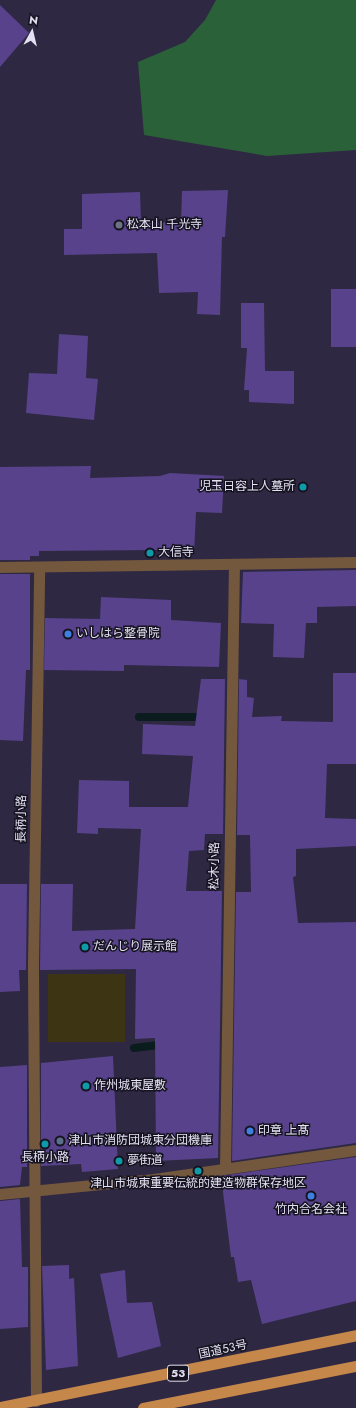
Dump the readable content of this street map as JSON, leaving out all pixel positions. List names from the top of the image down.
{
  "streets": {
    "highway": ["国道53号", "53"],
    "street": ["長柄小路", "松木小路"]
  },
  "crossings": [
    ["長柄小路", "国道53号"]
  ],
  "places": [
    "松本山 千光寺",
    "児玉日容上人墓所",
    "大信寺",
    "いしはら整骨院",
    "だんじり展示館",
    "作州城東屋敷",
    "印章 上髙",
    "津山市消防団城東分団機庫",
    "長柄小路",
    "夢街道",
    "津山市城東重要伝統的建造物群保存地区",
    "竹内合名会社"
  ],
  "north": "top"
}
